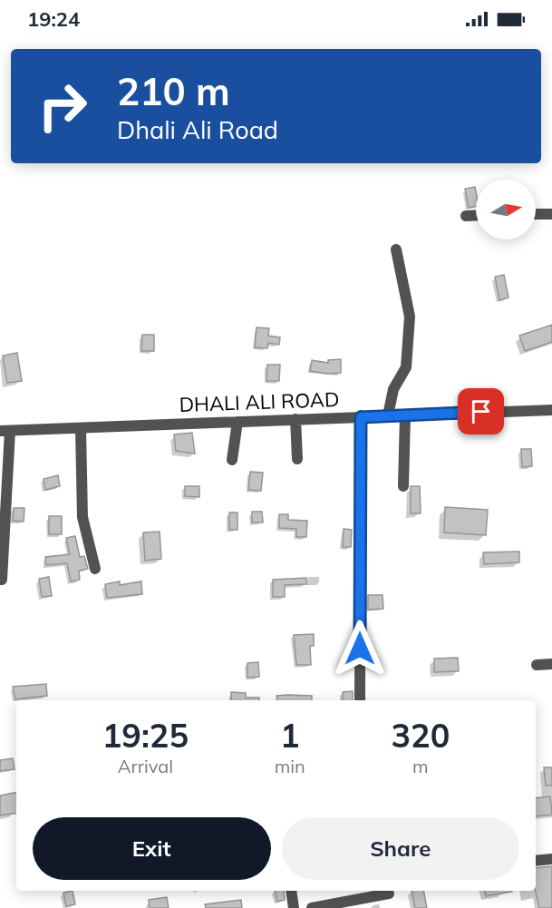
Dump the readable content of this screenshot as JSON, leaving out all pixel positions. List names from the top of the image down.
{
  "streets": {
    "street": ["DHALI ALI ROAD"]
  },
  "north": "right",
  "page": {
    "status": "19:24",
    "turn": ["210 m", "Dhali Ali Road"],
    "eta": [
      "19:25",
      "Arrival",
      "1",
      "min",
      "320",
      "m"
    ],
    "buttons": ["Exit", "Share"]
  }
}
